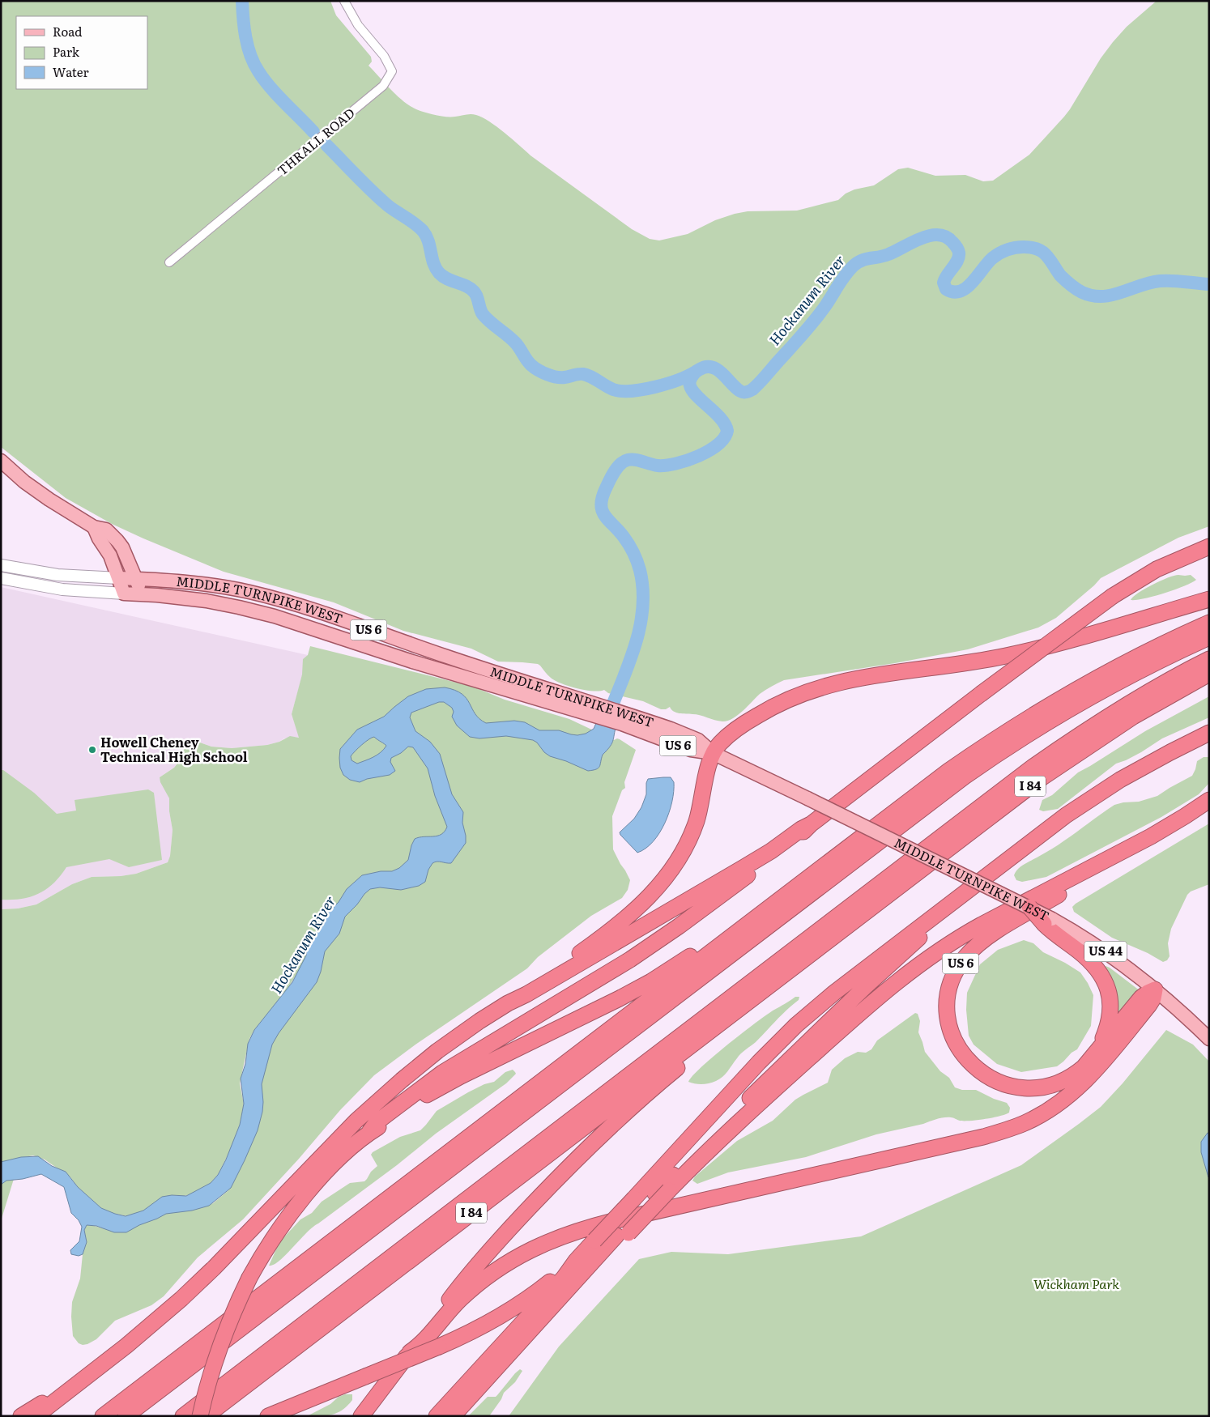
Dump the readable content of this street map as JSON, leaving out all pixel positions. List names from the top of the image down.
{
  "streets": {
    "highway": ["US 6", "I 84"],
    "main road": ["MIDDLE TURNPIKE WEST", "US 44"],
    "street": ["THRALL ROAD"]
  },
  "crossings": [
    ["MIDDLE TURNPIKE WEST", "US 6"]
  ],
  "water": ["Hockanum River"],
  "parks": ["Wickham Park"],
  "places": ["Howell Cheney Technical High School"],
  "legend": ["Road", "Park", "Water"]
}
